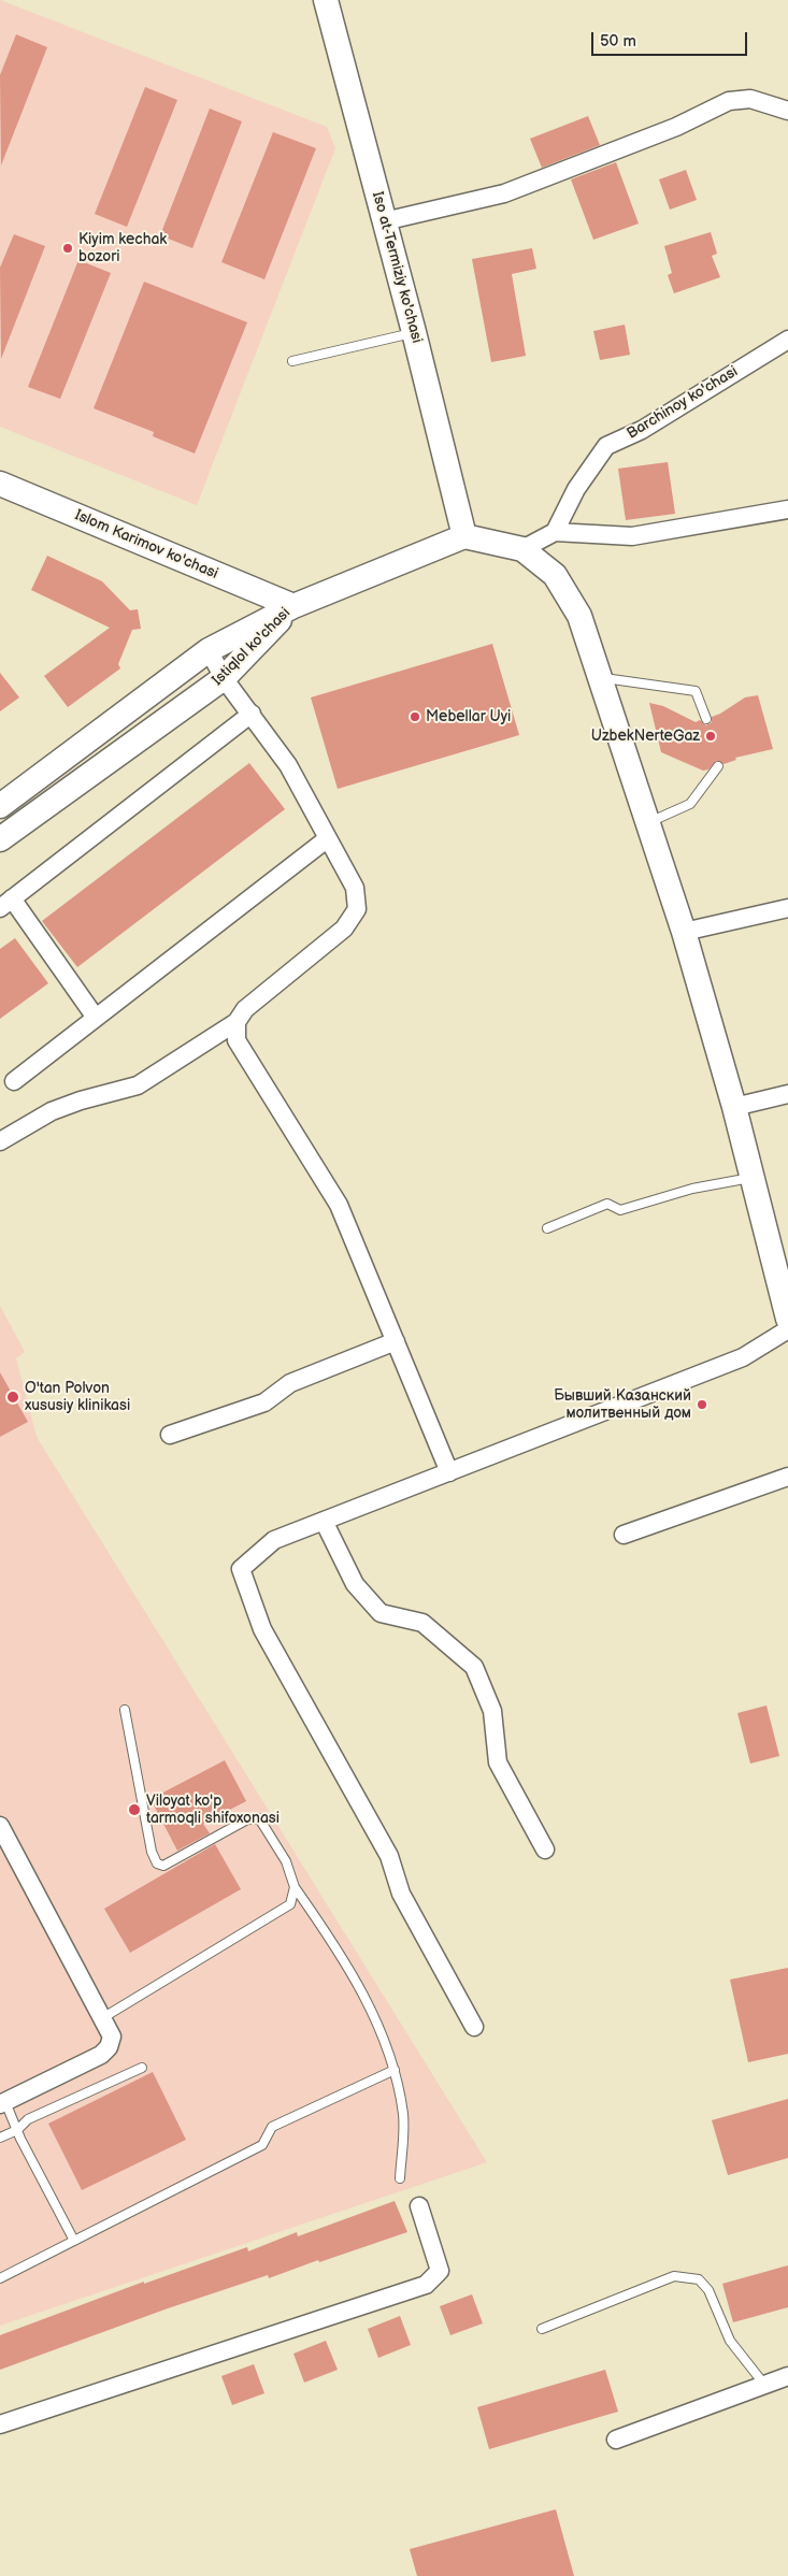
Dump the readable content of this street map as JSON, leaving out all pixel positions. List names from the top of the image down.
{
  "streets": {
    "main road": ["Iso at-Termiziy ko'chasi", "Islom Karimov ko'chasi", "Istiqlol ko'chasi"],
    "street": ["Barchinoy ko'chasi"]
  },
  "crossings": [
    ["Islom Karimov ko'chasi", "Istiqlol ko'chasi"]
  ],
  "places": [
    "Kiyim kechak bozori",
    "Mebellar Uyi",
    "UzbekNerteGaz",
    "O'tan Polvon xususiy klinikasi",
    "Бывший Казанский молитвенный дом",
    "Viloyat ko'p tarmoqli shifoxonasi"
  ],
  "scale_bar": "50 m"
}
